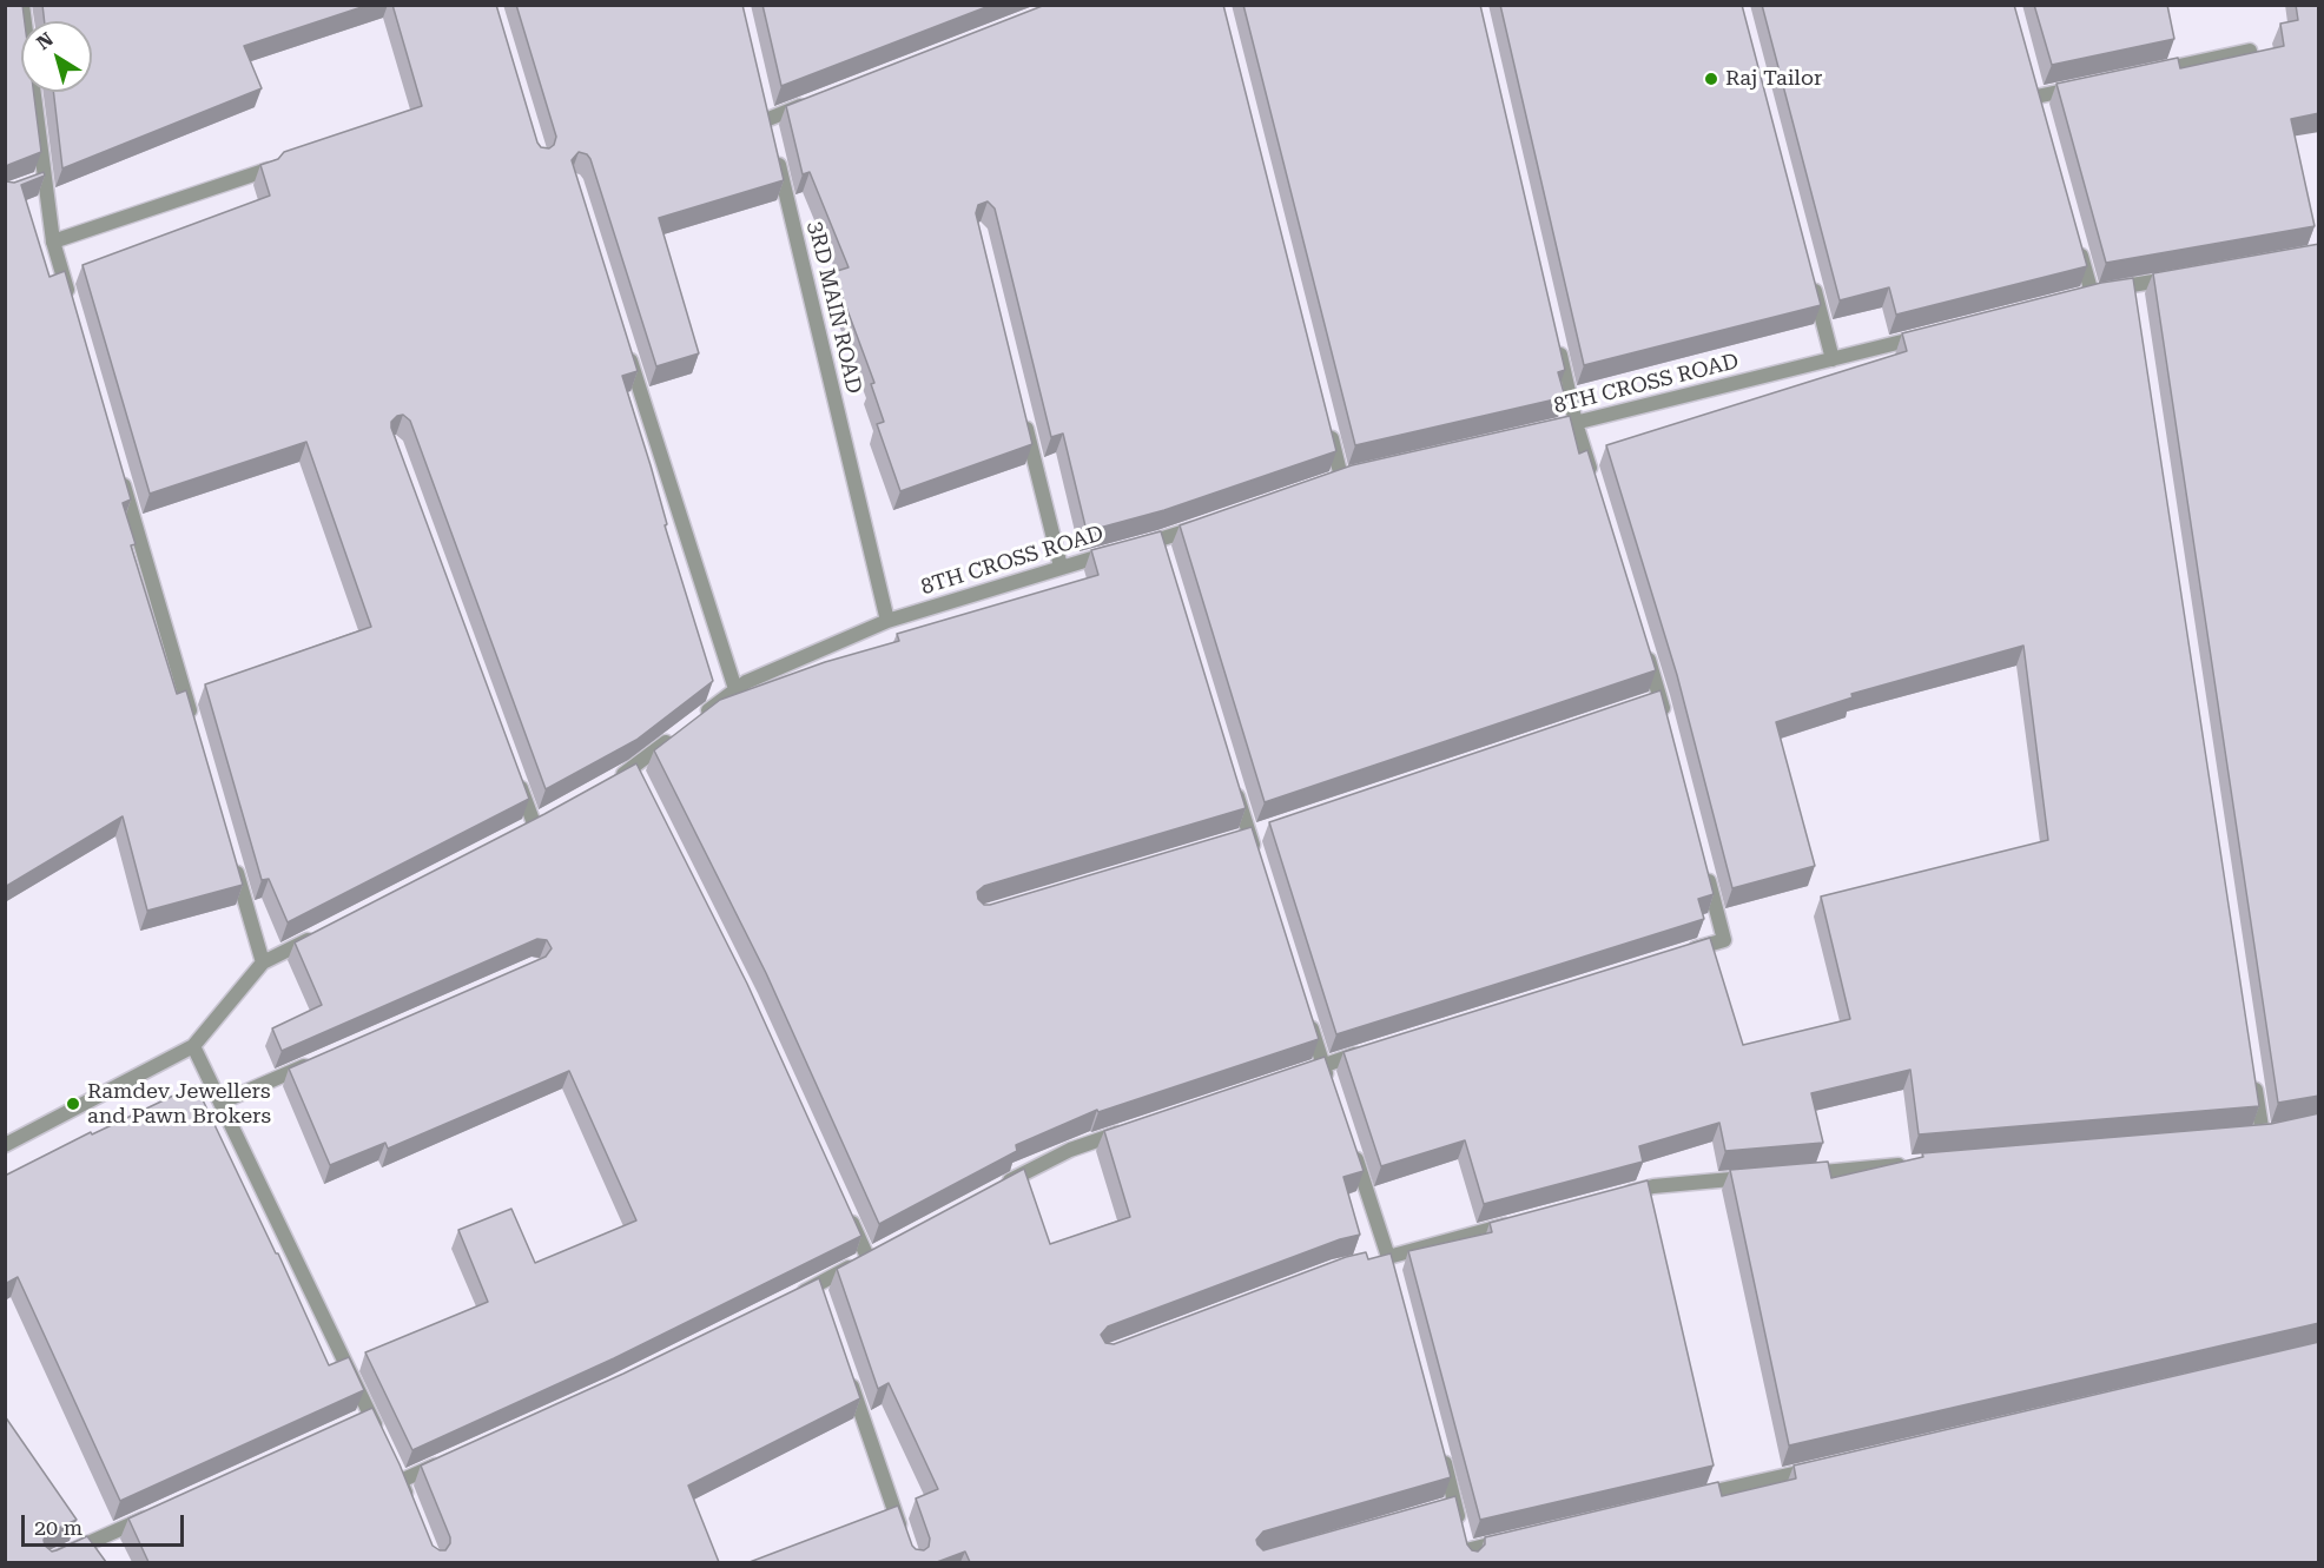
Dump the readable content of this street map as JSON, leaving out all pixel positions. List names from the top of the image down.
{
  "streets": {
    "street": ["3RD MAIN ROAD", "8TH CROSS ROAD"]
  },
  "crossings": [
    ["3RD MAIN ROAD", "8TH CROSS ROAD"]
  ],
  "places": ["Raj Tailor", "Ramdev Jewellers and Pawn Brokers"],
  "scale_bar": "20 m",
  "north": "top left"
}
